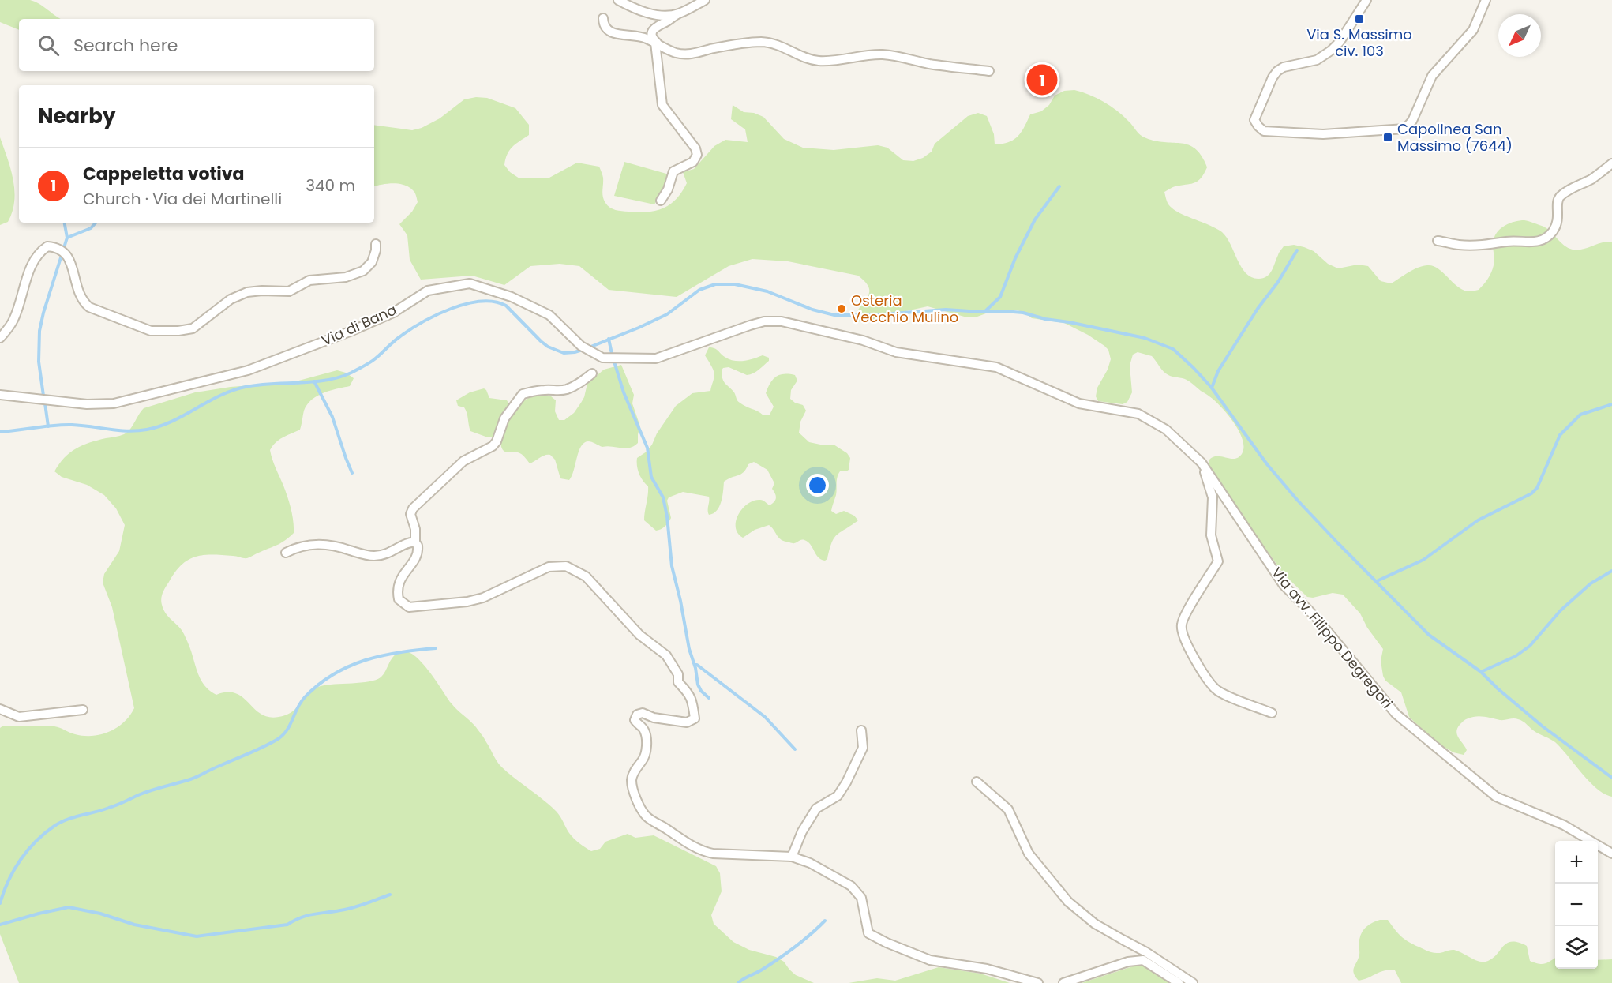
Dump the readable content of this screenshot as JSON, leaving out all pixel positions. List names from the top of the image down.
{
  "streets": {
    "street": ["Via di Bana", "Via avv. Filippo Degregori"]
  },
  "crossings": [
    ["Via di Bana", "Via avv. Filippo Degregori"]
  ],
  "places": {
    "transit": ["Via S. Massimo civ. 103", "Capolinea San Massimo (7644)"],
    "other": ["Osteria Vecchio Mulino"]
  },
  "north": "bottom left",
  "page": {
    "search": "Search here",
    "pins": "1",
    "heading": "Nearby",
    "list": [
      {
        "mark": "1",
        "name": "Cappeletta votiva",
        "note": "Church · Via dei Martinelli",
        "value": "340 m"
      }
    ],
    "map_buttons": ["+", "−"]
  }
}
